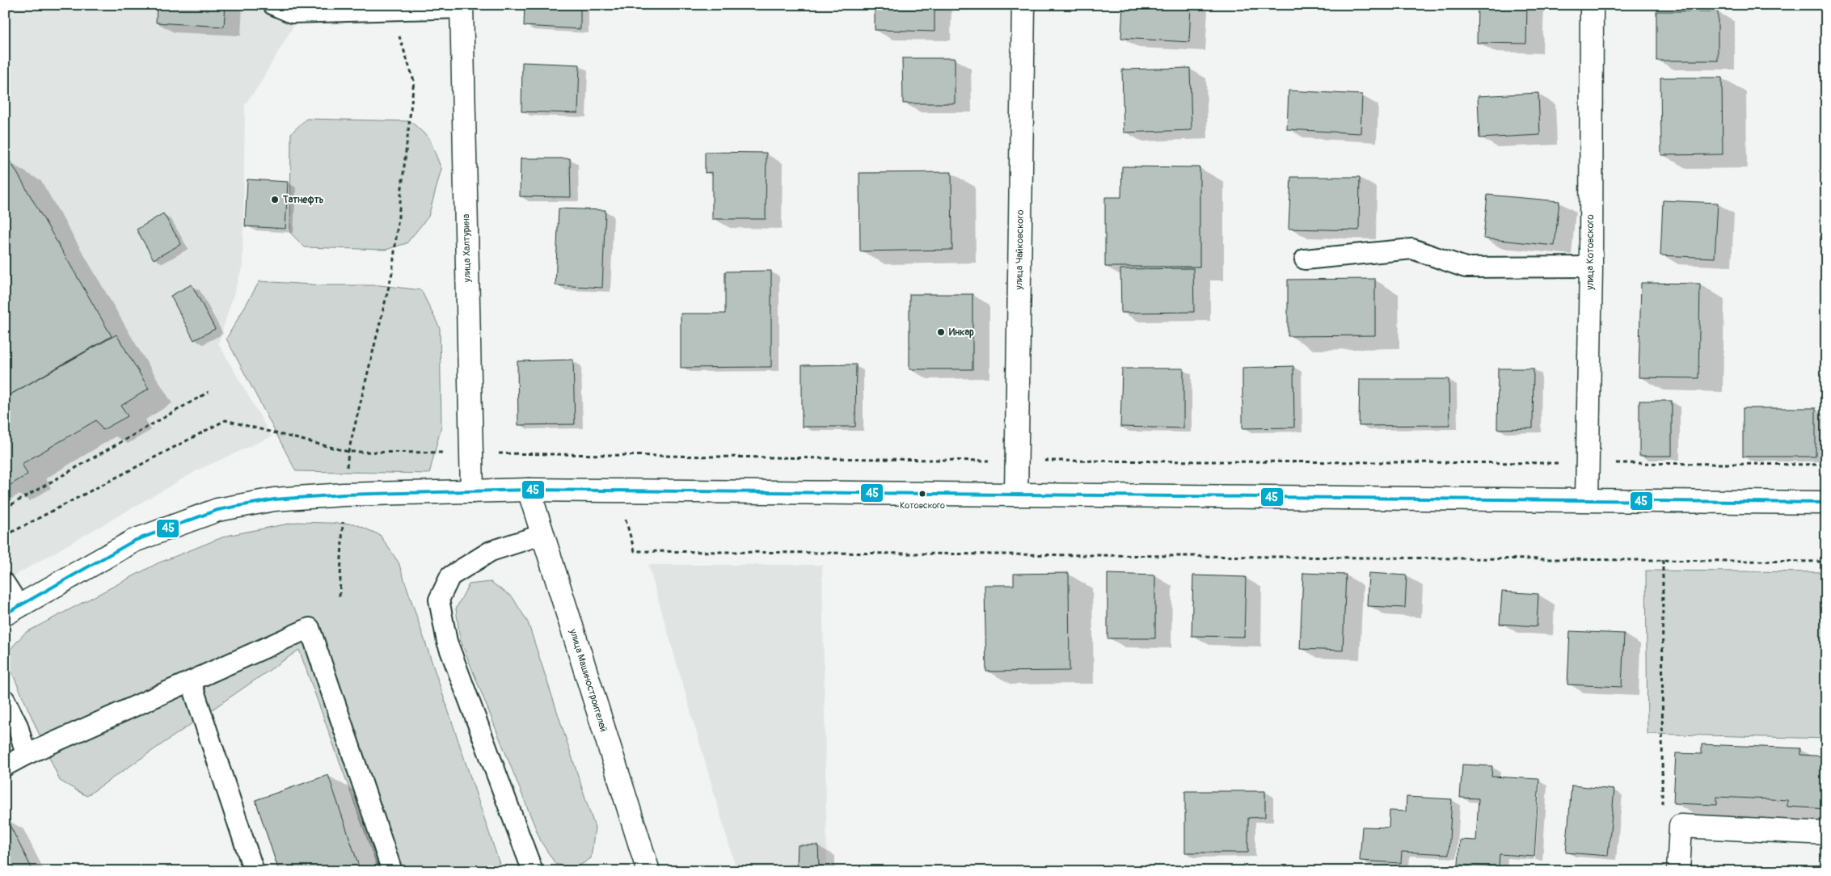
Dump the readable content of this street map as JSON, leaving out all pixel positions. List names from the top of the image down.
{
  "streets": {
    "main road": [
      "улица Халтурина",
      "улица Чайковского",
      "улица Котовского",
      "улица Машиностроителей"
    ]
  },
  "places": ["Татнефть", "Инкар", "Котовского"],
  "lines": ["transit line 45"]
}
